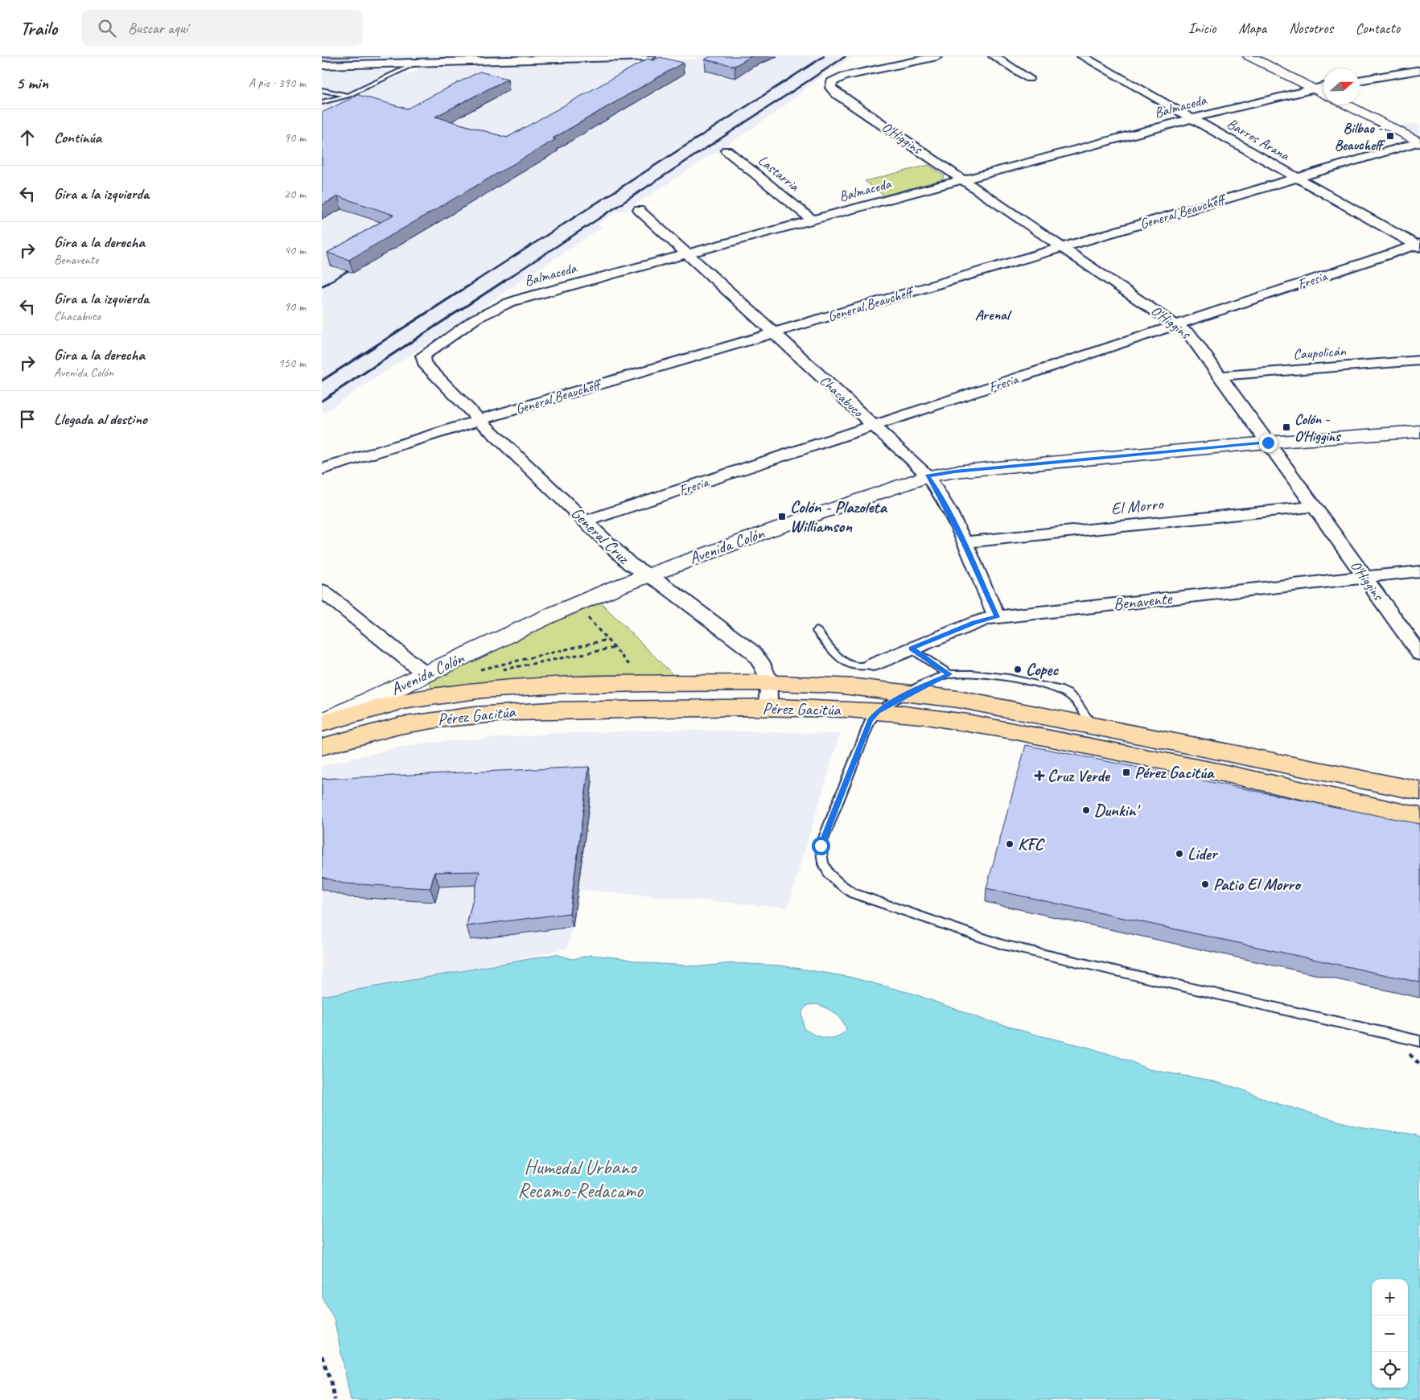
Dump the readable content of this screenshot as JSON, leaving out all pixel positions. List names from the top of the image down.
{
  "streets": {
    "main road": ["Avenida Colón", "Pérez Gacitúa"],
    "street": [
      "Balmaceda",
      "O'Higgins",
      "Barros Arana",
      "Lastarria",
      "General Beaucheff",
      "Fresia",
      "Caupolicán",
      "Chacabuco",
      "El Morro",
      "General Cruz",
      "Benavente"
    ]
  },
  "crossings": [
    ["Balmaceda", "O'Higgins"],
    ["Balmaceda", "Barros Arana"],
    ["Balmaceda", "Lastarria"],
    ["Balmaceda", "Chacabuco"],
    ["Balmaceda", "General Cruz"],
    ["O'Higgins", "General Beaucheff"],
    ["O'Higgins", "Fresia"],
    ["O'Higgins", "Caupolicán"],
    ["O'Higgins", "El Morro"],
    ["O'Higgins", "Avenida Colón"],
    ["O'Higgins", "Benavente"],
    ["Barros Arana", "General Beaucheff"],
    ["Barros Arana", "Fresia"],
    ["General Beaucheff", "Chacabuco"],
    ["General Beaucheff", "General Cruz"],
    ["Fresia", "Chacabuco"],
    ["Fresia", "General Cruz"],
    ["Chacabuco", "El Morro"],
    ["Chacabuco", "Avenida Colón"],
    ["Chacabuco", "Benavente"],
    ["General Cruz", "Avenida Colón"],
    ["General Cruz", "Pérez Gacitúa"],
    ["Avenida Colón", "Pérez Gacitúa"]
  ],
  "districts": ["Arenal"],
  "parks": ["Humedal Urbano Recamo-Redacamo"],
  "places": {
    "transit": [
      "Bilbao - Beaucheff",
      "Colón - O'Higgins",
      "Colón - Plazoleta Williamson",
      "Pérez Gacitúa"
    ],
    "other": [
      "Copec",
      "Dunkin'",
      "KFC",
      "Lider",
      "Patio El Morro"
    ],
    "health": ["Cruz Verde"]
  },
  "north": "right",
  "page": {
    "header": "Trailo",
    "search": "Buscar aquí",
    "nav": [
      "Inicio",
      "Mapa",
      "Nosotros",
      "Contacto"
    ],
    "heading": ["5 min", "A pie · 390 m"],
    "list": [
      ["Continúa", "90 m"],
      ["Gira a la izquierda", "20 m"],
      ["Gira a la derecha", "Benavente", "40 m"],
      ["Gira a la izquierda", "Chacabuco", "90 m"],
      ["Gira a la derecha", "Avenida Colón", "150 m"],
      "Llegada al destino"
    ],
    "map_buttons": ["+", "−"]
  }
}
